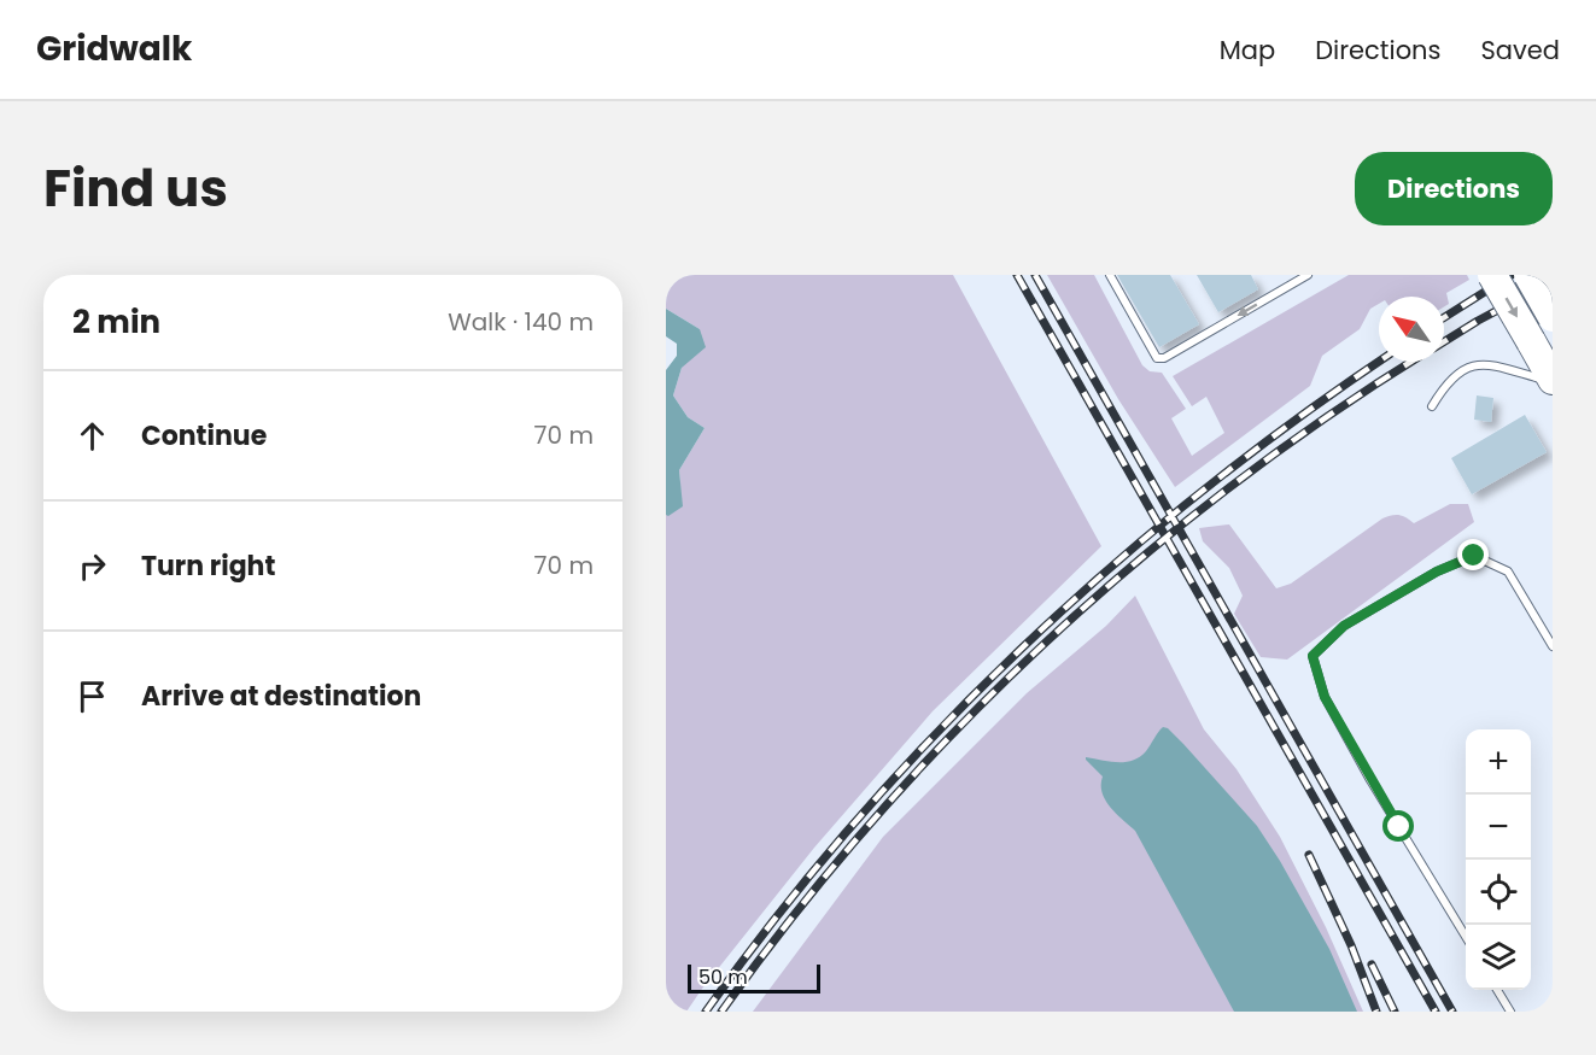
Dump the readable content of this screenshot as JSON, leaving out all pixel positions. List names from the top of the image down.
{
  "scale_bar": "50 m",
  "north": "top left",
  "page": {
    "header": "Gridwalk",
    "nav": ["Map", "Directions", "Saved"],
    "title": "Find us",
    "buttons": "Directions",
    "heading": ["2 min", "Walk · 140 m"],
    "list": [
      ["Continue", "70 m"],
      ["Turn right", "70 m"],
      "Arrive at destination"
    ],
    "map_buttons": ["+", "−"],
    "scale": "50 m"
  }
}
